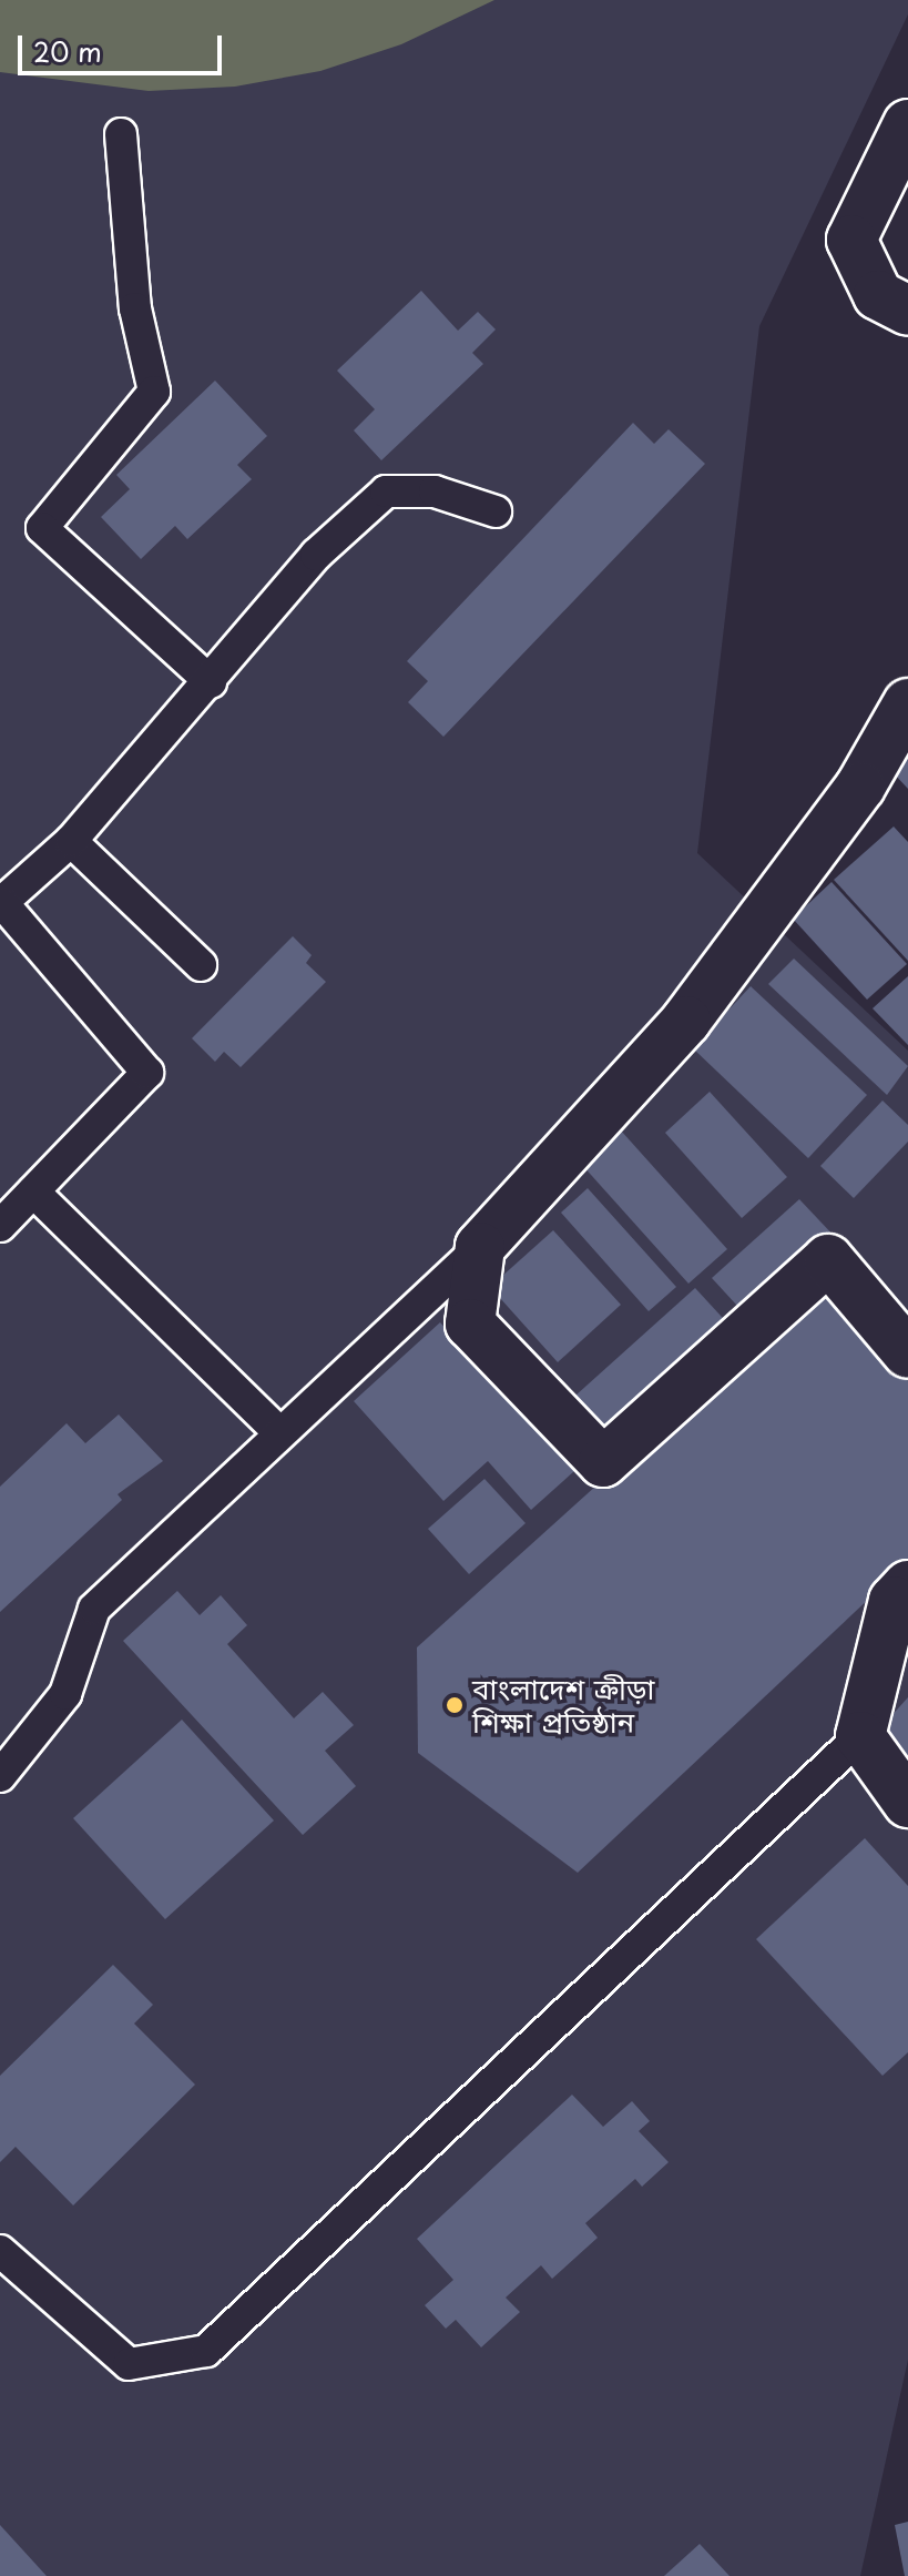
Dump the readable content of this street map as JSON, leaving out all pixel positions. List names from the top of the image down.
{
  "places": ["বাংলাদেশ ক্রীড়া শিক্ষা প্রতিষ্ঠান"],
  "scale_bar": "20 m"
}
